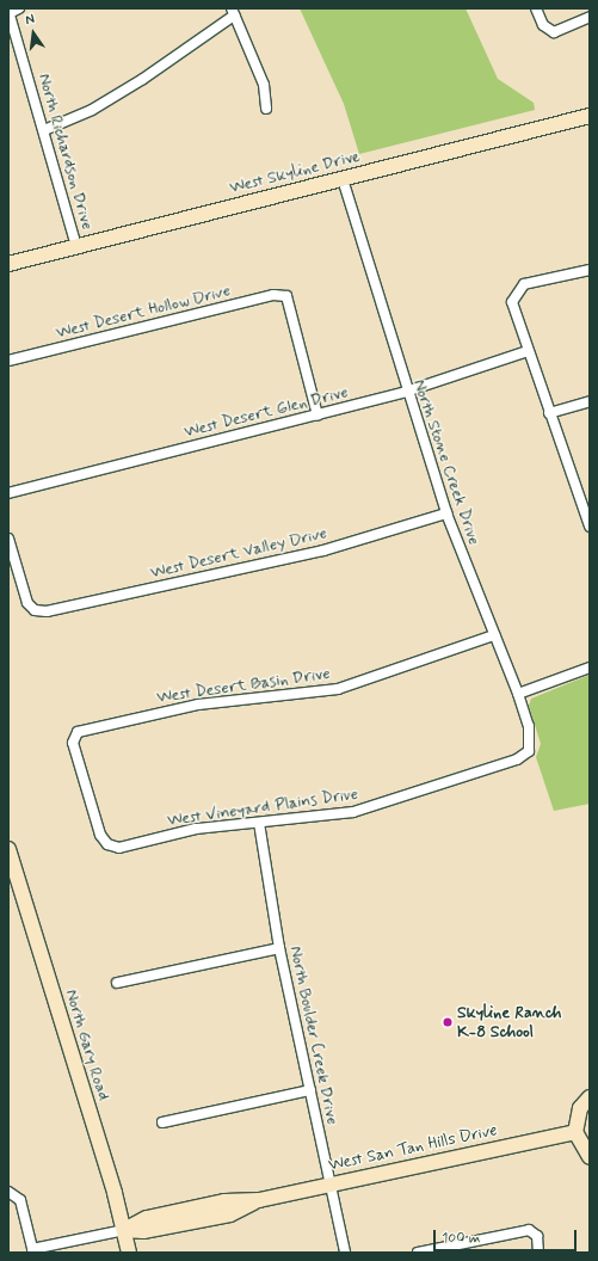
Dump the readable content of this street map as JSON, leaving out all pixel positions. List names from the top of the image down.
{
  "streets": {
    "street": [
      "North Richardson Drive",
      "West Skyline Drive",
      "West Desert Hollow Drive",
      "West Desert Glen Drive",
      "North Stone Creek Drive",
      "West Desert Valley Drive",
      "West Desert Basin Drive",
      "West Vineyard Plains Drive",
      "North Boulder Creek Drive",
      "North Gary Road",
      "West San Tan Hills Drive"
    ]
  },
  "crossings": [
    ["North Richardson Drive", "West Skyline Drive"],
    ["West Skyline Drive", "North Stone Creek Drive"],
    ["West Desert Hollow Drive", "West Desert Glen Drive"],
    ["West Desert Glen Drive", "North Stone Creek Drive"],
    ["North Stone Creek Drive", "West Desert Valley Drive"],
    ["North Stone Creek Drive", "West Desert Basin Drive"],
    ["North Stone Creek Drive", "West Vineyard Plains Drive"],
    ["West Desert Basin Drive", "West Vineyard Plains Drive"],
    ["West Vineyard Plains Drive", "North Boulder Creek Drive"],
    ["North Boulder Creek Drive", "West San Tan Hills Drive"],
    ["North Gary Road", "West San Tan Hills Drive"]
  ],
  "places": ["Skyline Ranch K-8 School"],
  "scale_bar": "100 m",
  "north": "top"
}
